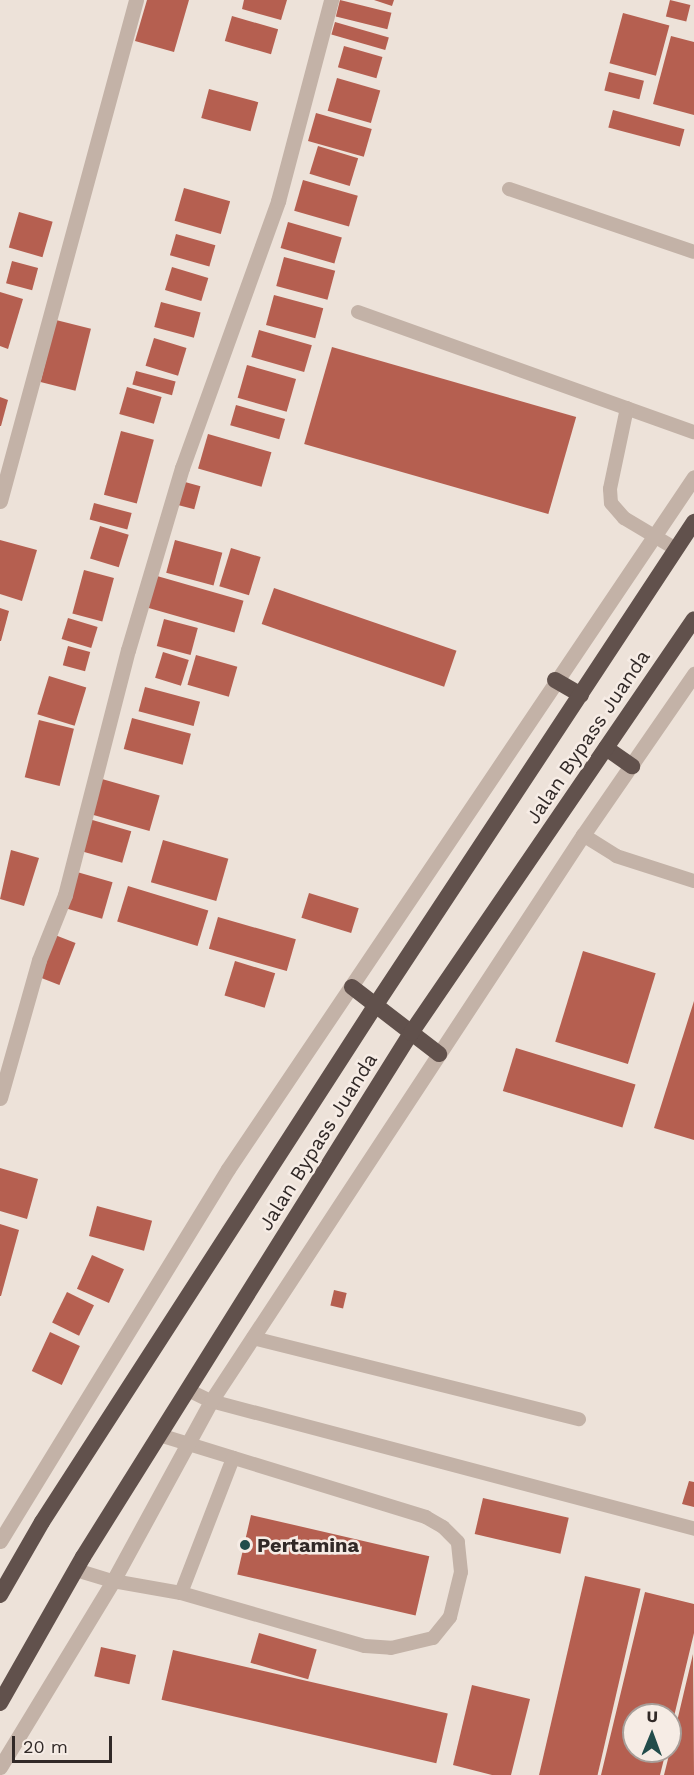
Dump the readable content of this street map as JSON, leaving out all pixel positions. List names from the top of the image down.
{
  "streets": {
    "highway": ["Jalan Bypass Juanda"]
  },
  "places": ["Pertamina"],
  "scale_bar": "20 m",
  "north": "top"
}
